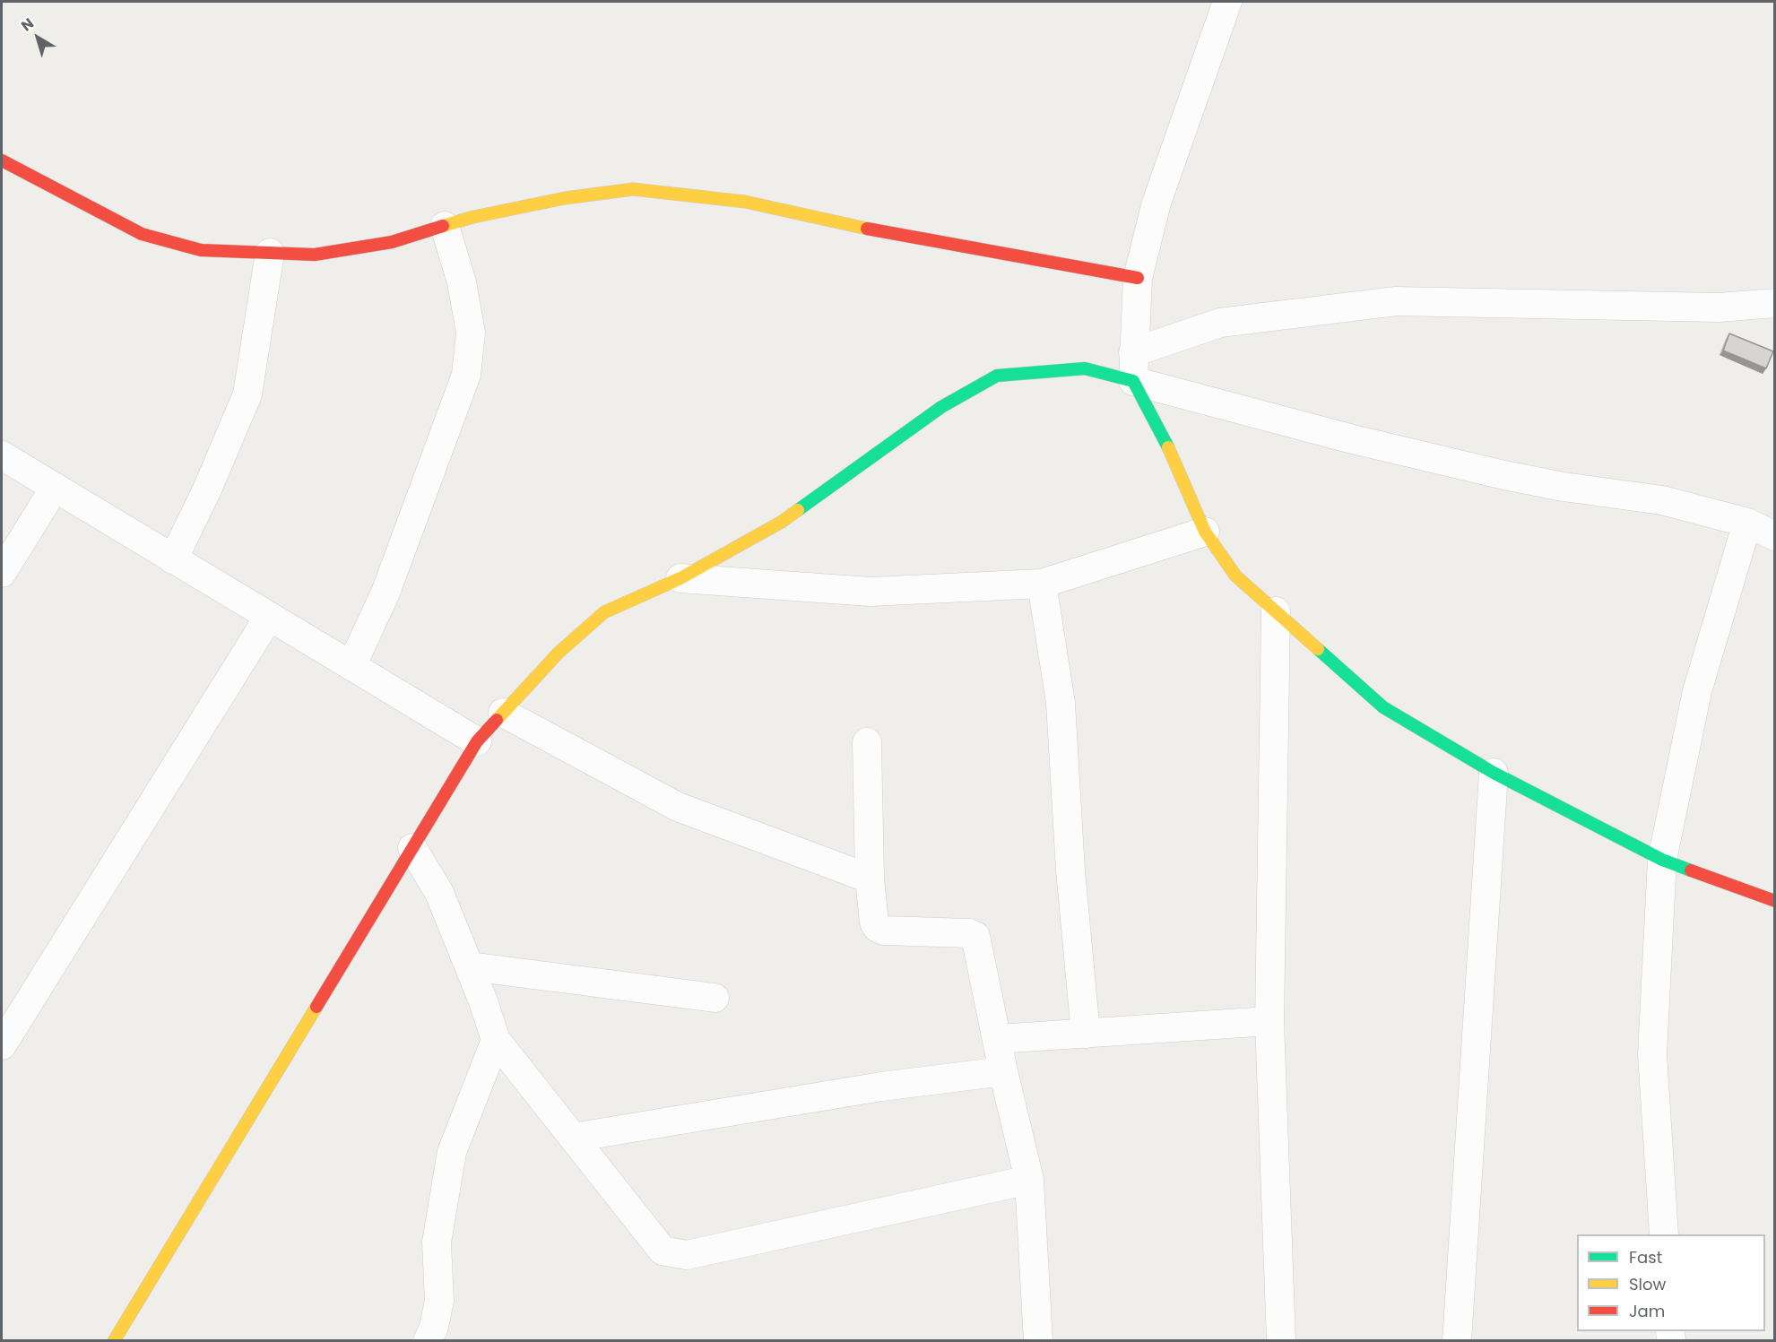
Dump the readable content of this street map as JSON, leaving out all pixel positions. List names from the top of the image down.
{
  "legend": ["Fast", "Slow", "Jam"],
  "north": "top left"
}
